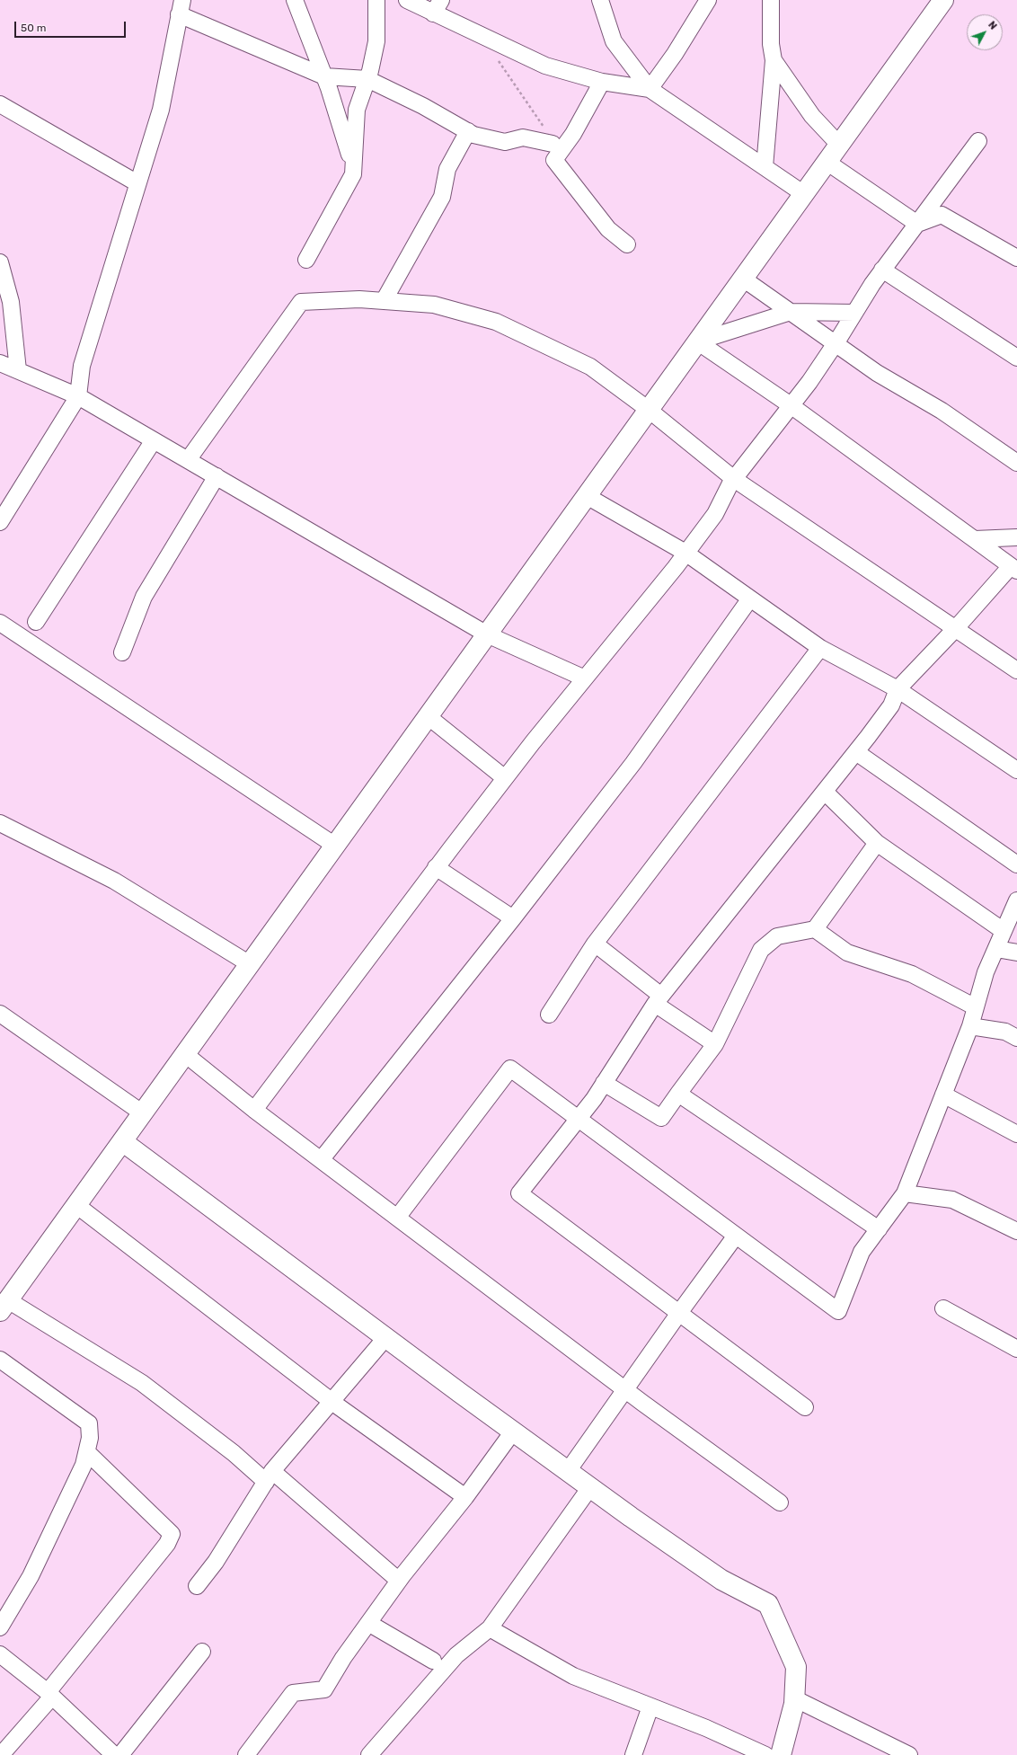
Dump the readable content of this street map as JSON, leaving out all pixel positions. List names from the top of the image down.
{
  "scale_bar": "50 m",
  "north": "top right"
}
